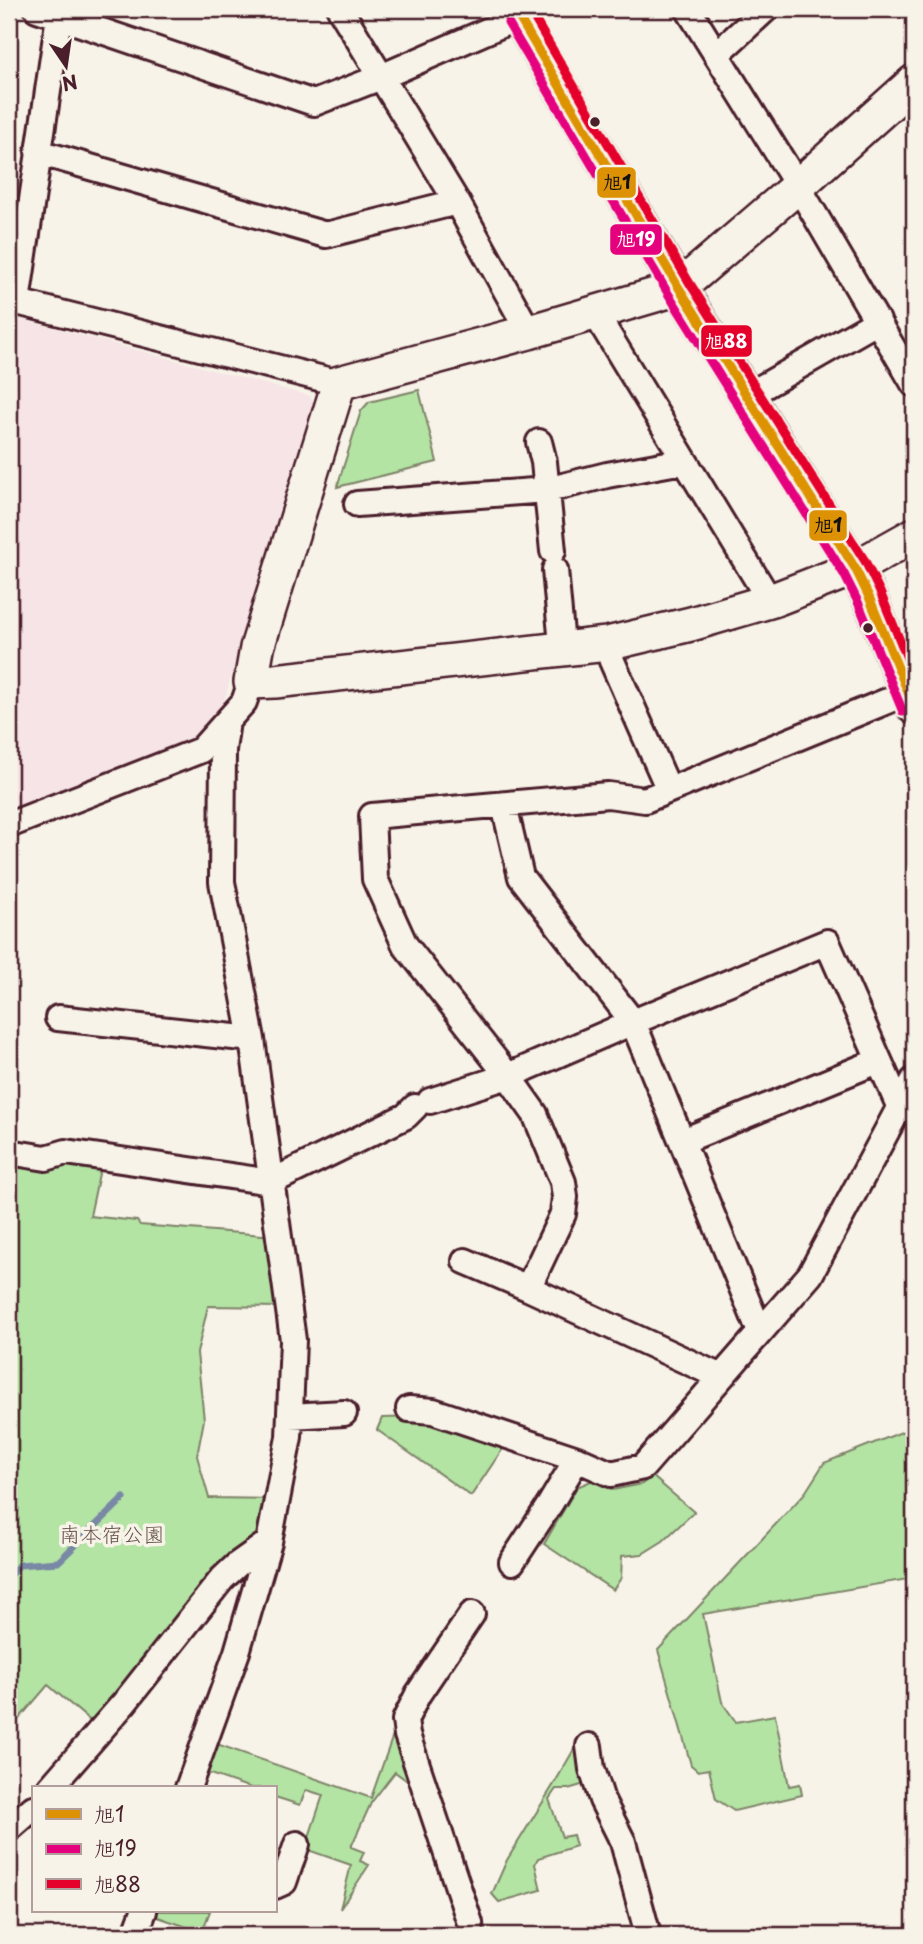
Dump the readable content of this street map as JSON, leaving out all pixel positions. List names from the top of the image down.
{
  "parks": ["南本宿公園"],
  "lines": ["transit line 旭1", "transit line 旭88", "transit line 旭19"],
  "legend": ["旭1", "旭19", "旭88"],
  "north": "bottom"
}
